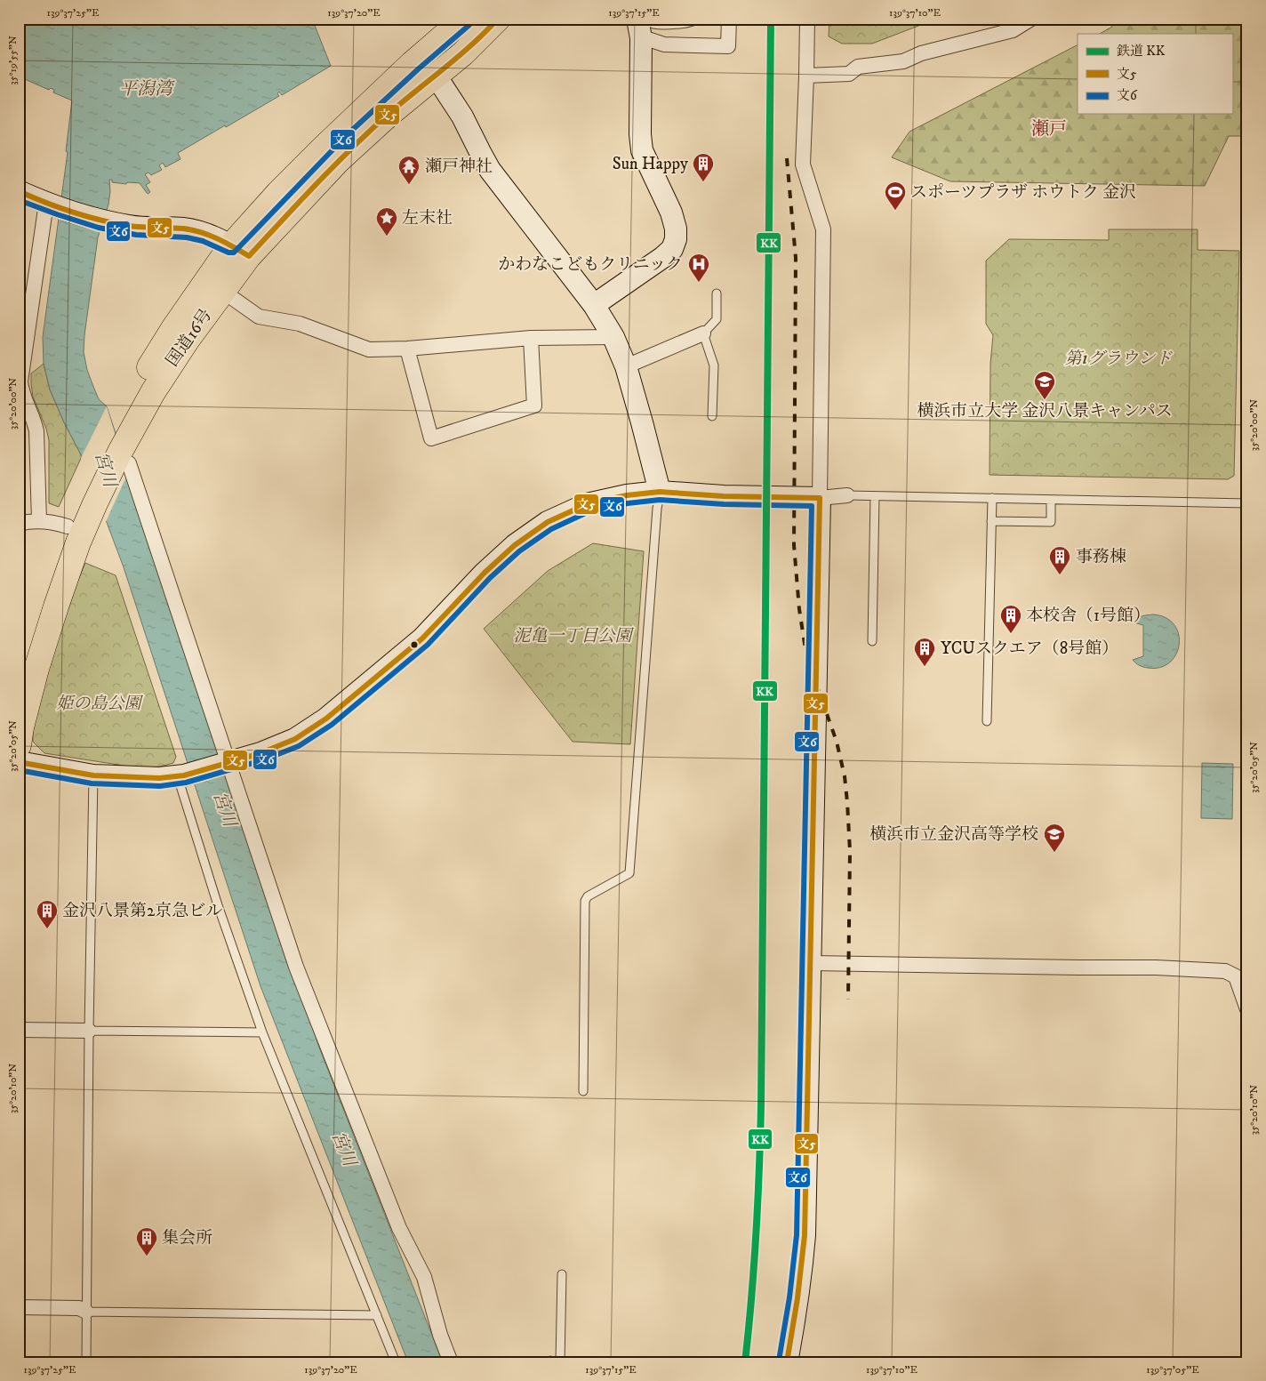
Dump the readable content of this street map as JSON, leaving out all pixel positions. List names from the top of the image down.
{
  "streets": {
    "highway": ["国道16号"]
  },
  "districts": ["瀬戸"],
  "water": ["平潟湾", "宮川"],
  "parks": ["第1グラウンド", "泥亀一丁目公園", "姫の島公園"],
  "places": {
    "building": [
      "Sun Happy",
      "事務棟",
      "本校舎（1号館）",
      "YCUスクエア（8号館）",
      "金沢八景第2京急ビル",
      "集会所"
    ],
    "temple": ["瀬戸神社"],
    "sports": ["スポーツプラザ ホウトク 金沢"],
    "place": ["左末社"],
    "hospital": ["かわなこどもクリニック"],
    "school or university": ["横浜市立大学 金沢八景キャンパス", "横浜市立金沢高等学校"]
  },
  "lines": ["rail line KK", "transit line 文5", "transit line 文6"],
  "legend": ["鉄道 KK", "文5", "文6"],
  "coordinates": [
    "139°37'25\"E",
    "139°37'20\"E",
    "139°37'15\"E",
    "139°37'10\"E",
    "35°19'55\"N",
    "35°20'00\"N",
    "35°20'05\"N",
    "35°20'10\"N",
    "139°37'05\"E"
  ]
}
